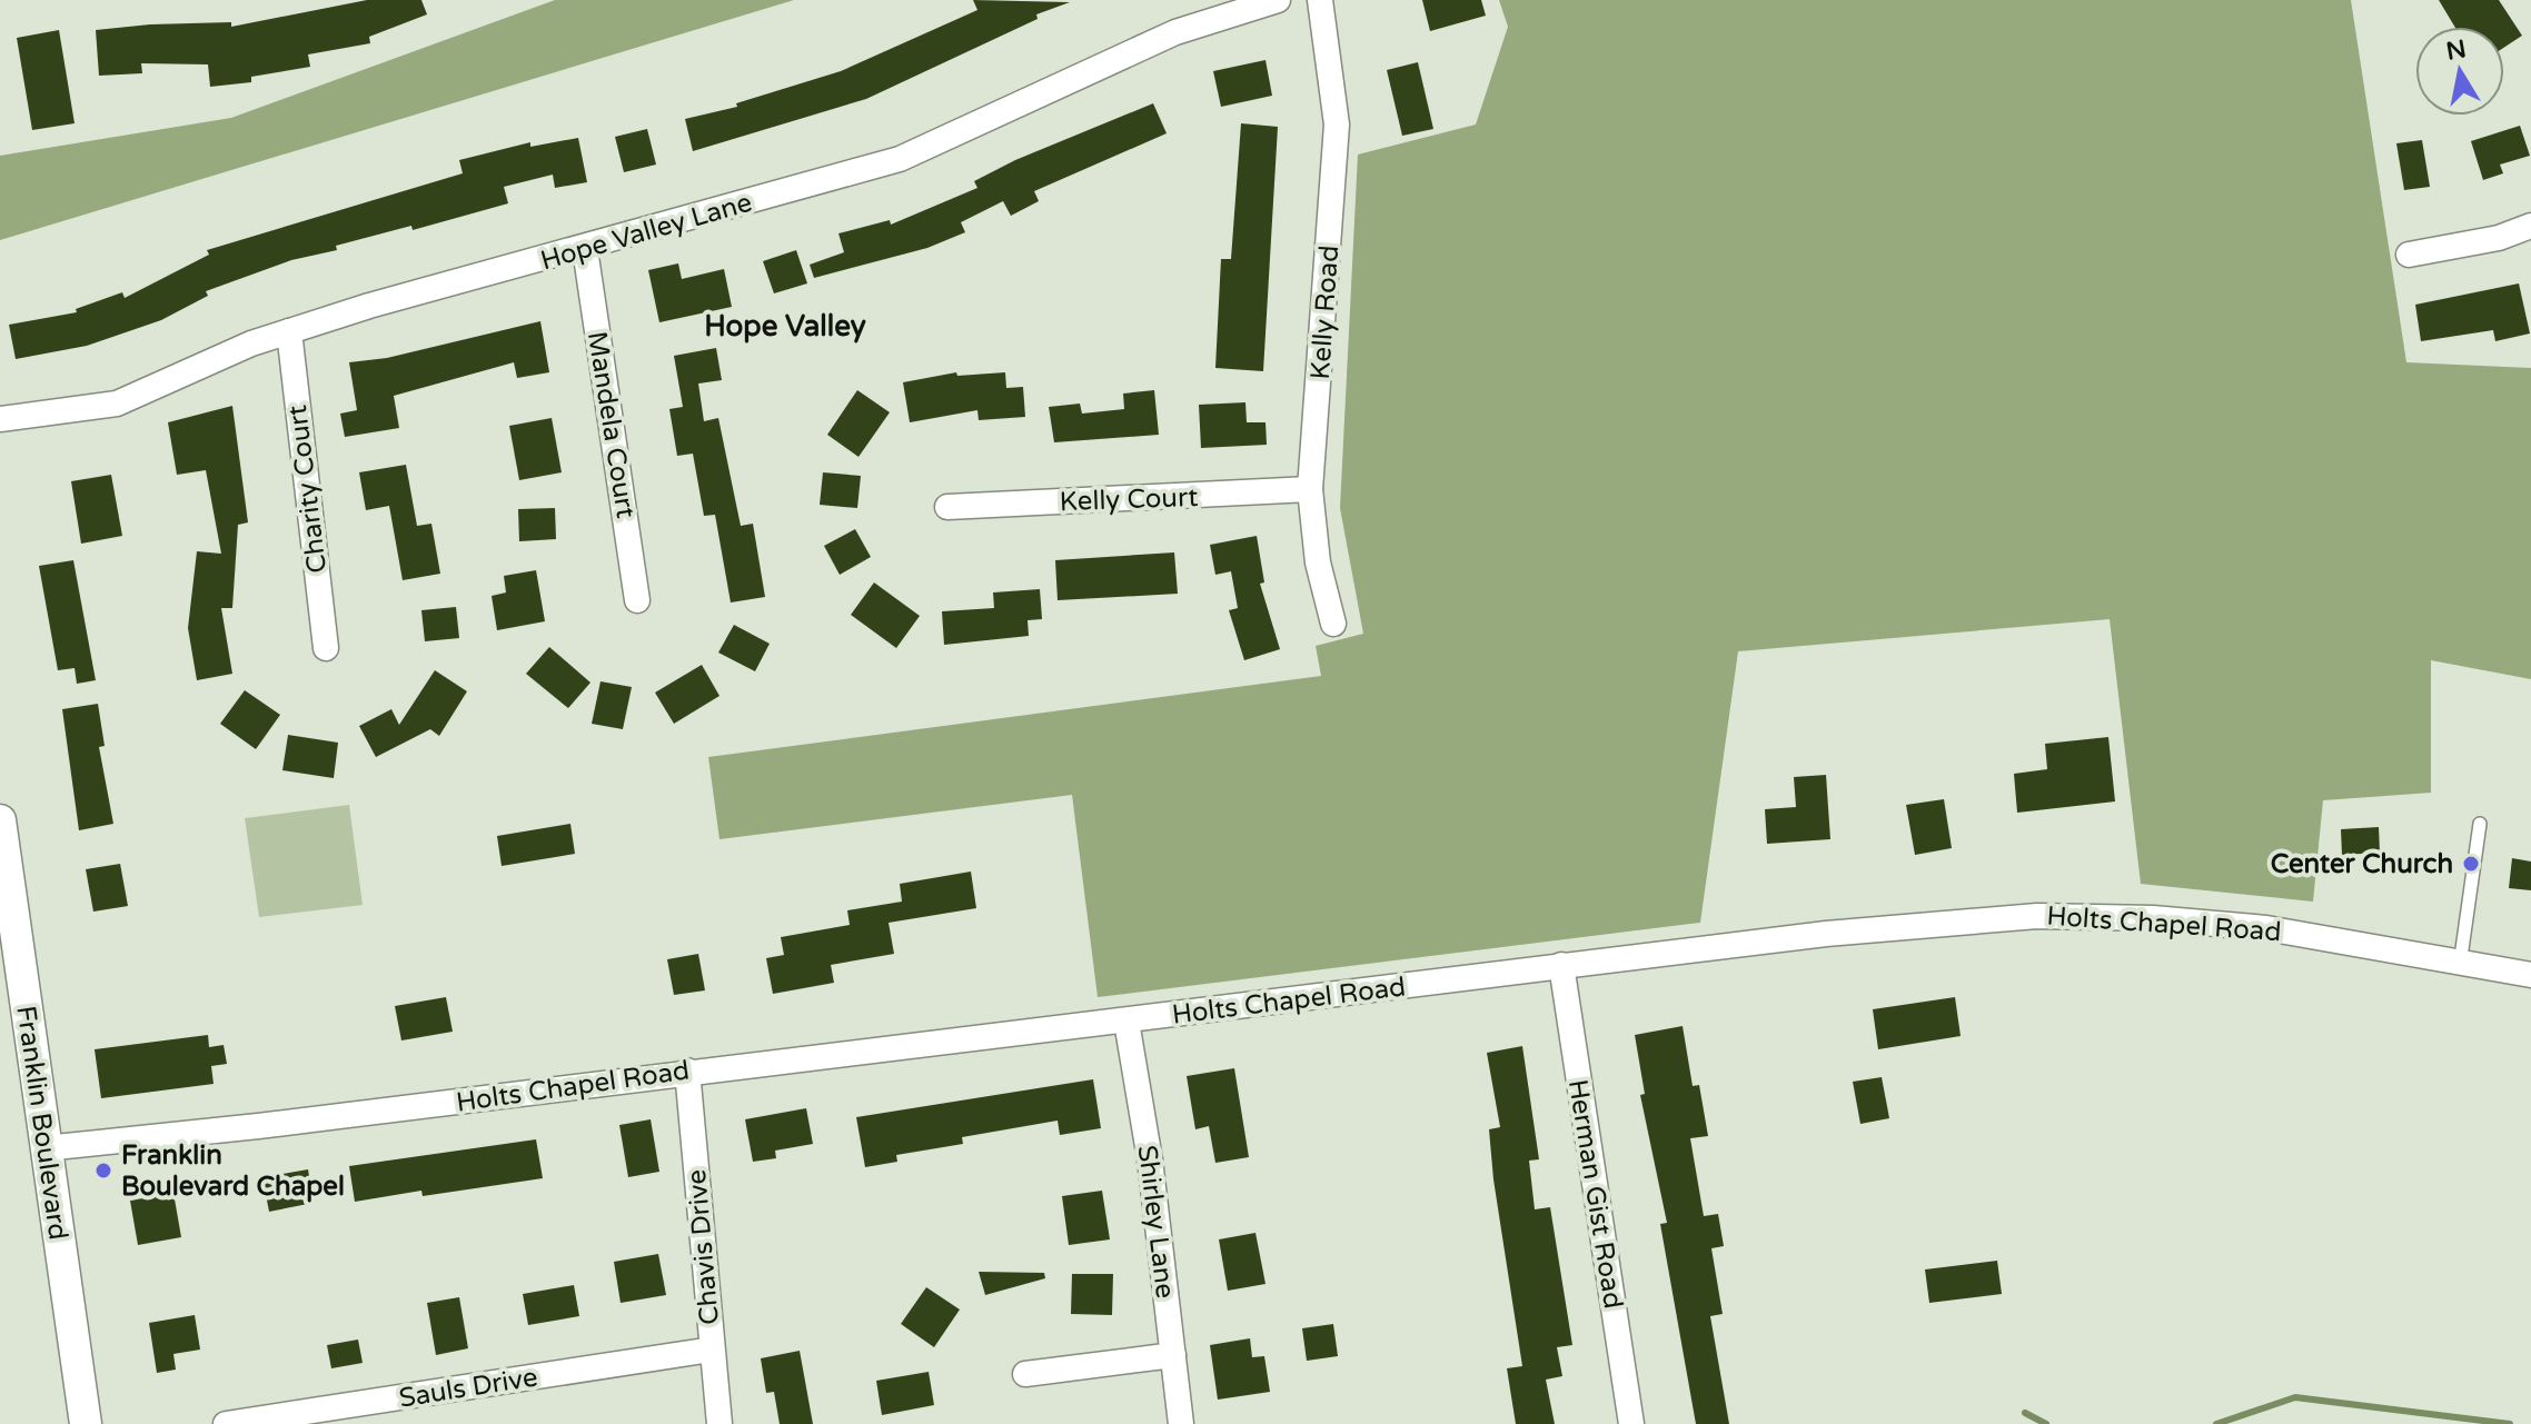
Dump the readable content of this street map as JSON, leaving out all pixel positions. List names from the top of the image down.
{
  "streets": {
    "street": [
      "Hope Valley Lane",
      "Kelly Road",
      "Mandela Court",
      "Charity Court",
      "Kelly Court",
      "Holts Chapel Road",
      "Franklin Boulevard",
      "Herman Gist Road",
      "Shirley Lane",
      "Chavis Drive",
      "Sauls Drive"
    ]
  },
  "crossings": [
    ["Hope Valley Lane", "Mandela Court"],
    ["Hope Valley Lane", "Charity Court"],
    ["Kelly Road", "Kelly Court"],
    ["Holts Chapel Road", "Franklin Boulevard"],
    ["Holts Chapel Road", "Herman Gist Road"],
    ["Holts Chapel Road", "Shirley Lane"],
    ["Holts Chapel Road", "Chavis Drive"],
    ["Chavis Drive", "Sauls Drive"]
  ],
  "districts": ["Hope Valley"],
  "places": ["Center Church", "Franklin Boulevard Chapel"],
  "north": "top"
}
